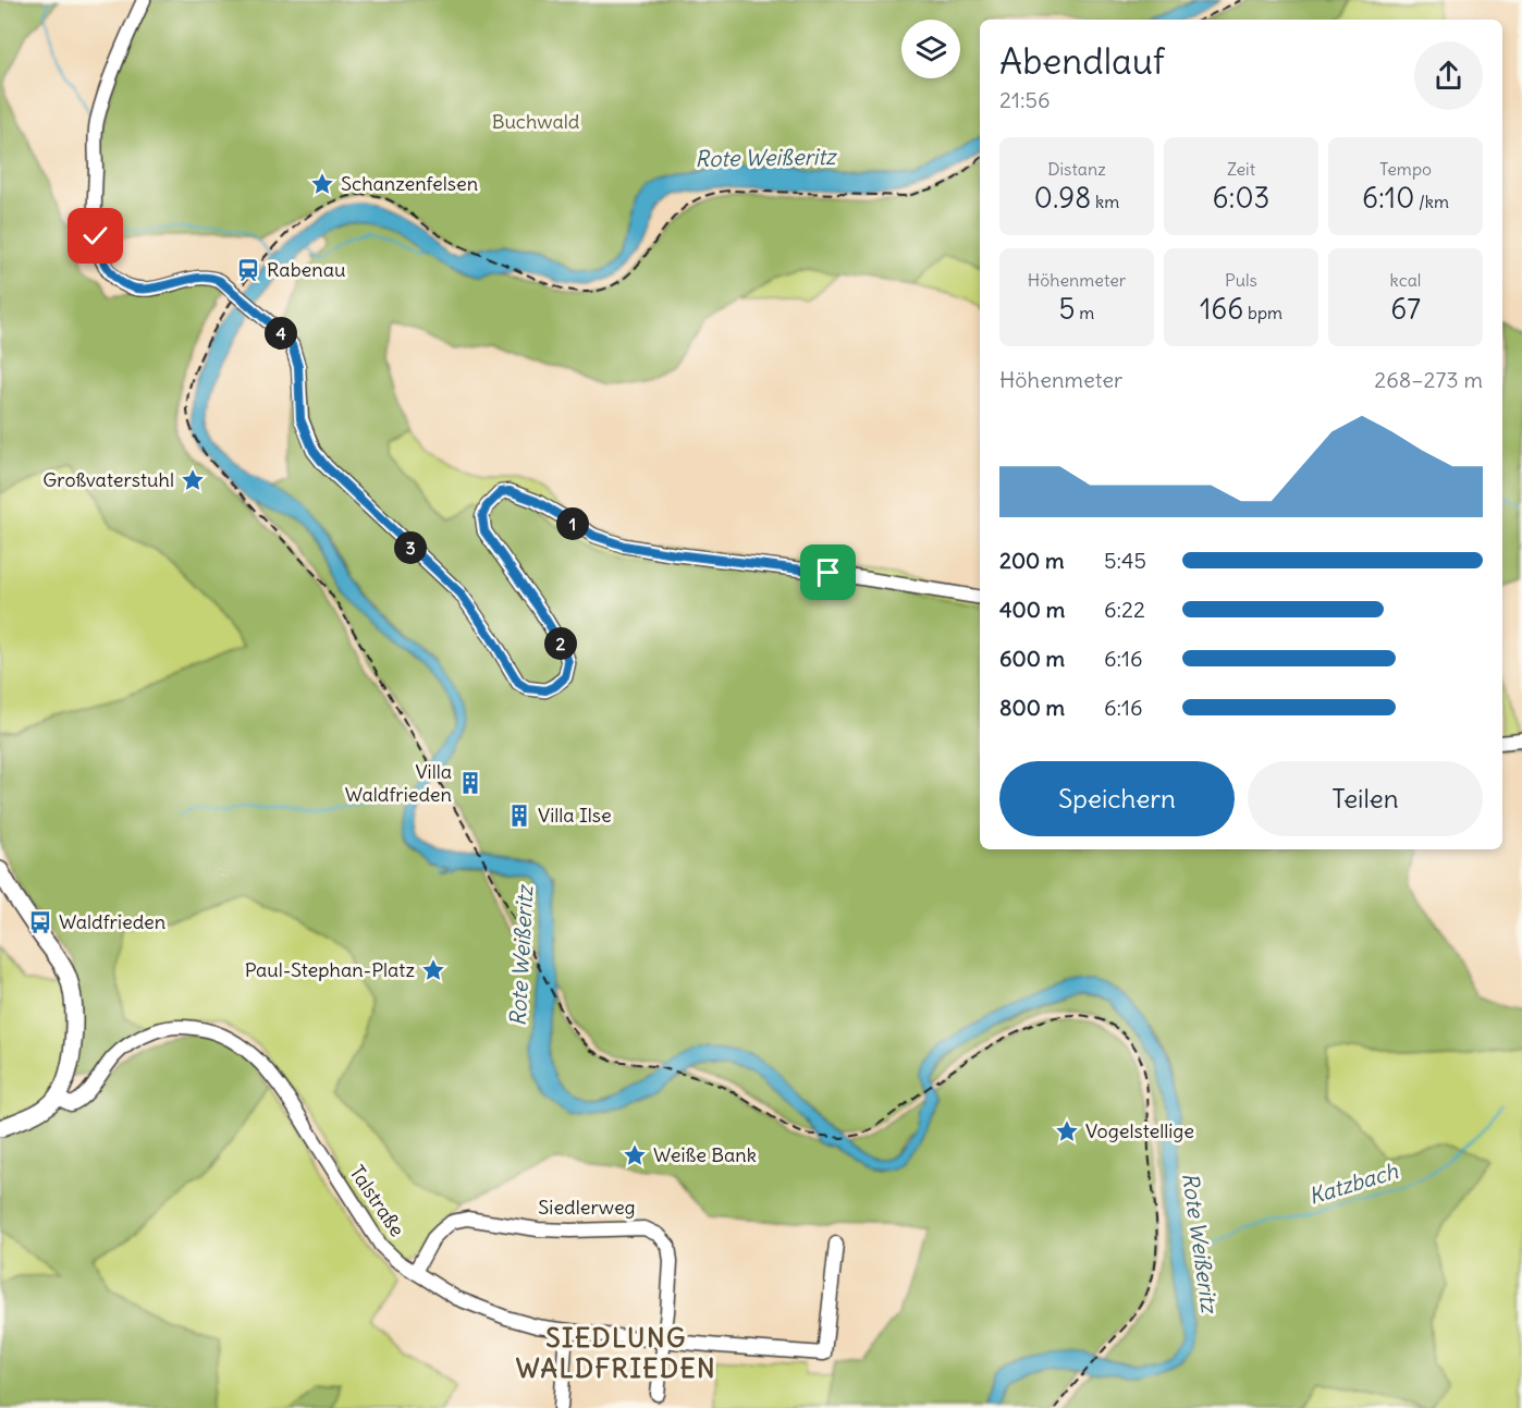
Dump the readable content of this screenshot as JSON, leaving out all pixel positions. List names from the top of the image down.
{
  "streets": {
    "street": ["Talstraße", "Siedlerweg"]
  },
  "crossings": [
    ["Talstraße", "Siedlerweg"]
  ],
  "districts": ["SIEDLUNG WALDFRIEDEN"],
  "water": ["Rote Weißeritz", "Katzbach"],
  "parks": ["Buchwald"],
  "places": {
    "place": [
      "Schanzenfelsen",
      "Großvaterstuhl",
      "Paul-Stephan-Platz",
      "Vogelstellige",
      "Weiße Bank"
    ],
    "station": ["Rabenau"],
    "building": ["Villa Waldfrieden", "Villa Ilse"],
    "bus stop": ["Waldfrieden"]
  },
  "page": {
    "heading": ["Abendlauf", "21:56"],
    "stats": [
      ["Distanz", "0.98 km"],
      ["Zeit", "6:03"],
      ["Tempo", "6:10 /km"],
      ["Höhenmeter", "5 m"],
      ["Puls", "166 bpm"],
      ["kcal", "67"]
    ],
    "pins": [
      "4",
      "1",
      "3",
      "2"
    ],
    "chart": ["Höhenmeter", "268–273 m"],
    "list": [
      {
        "name": "200 m",
        "note": "5:45"
      },
      {
        "name": "400 m",
        "note": "6:22"
      },
      {
        "name": "600 m",
        "note": "6:16"
      },
      {
        "name": "800 m",
        "note": "6:16"
      }
    ],
    "buttons": ["Speichern", "Teilen"]
  }
}
